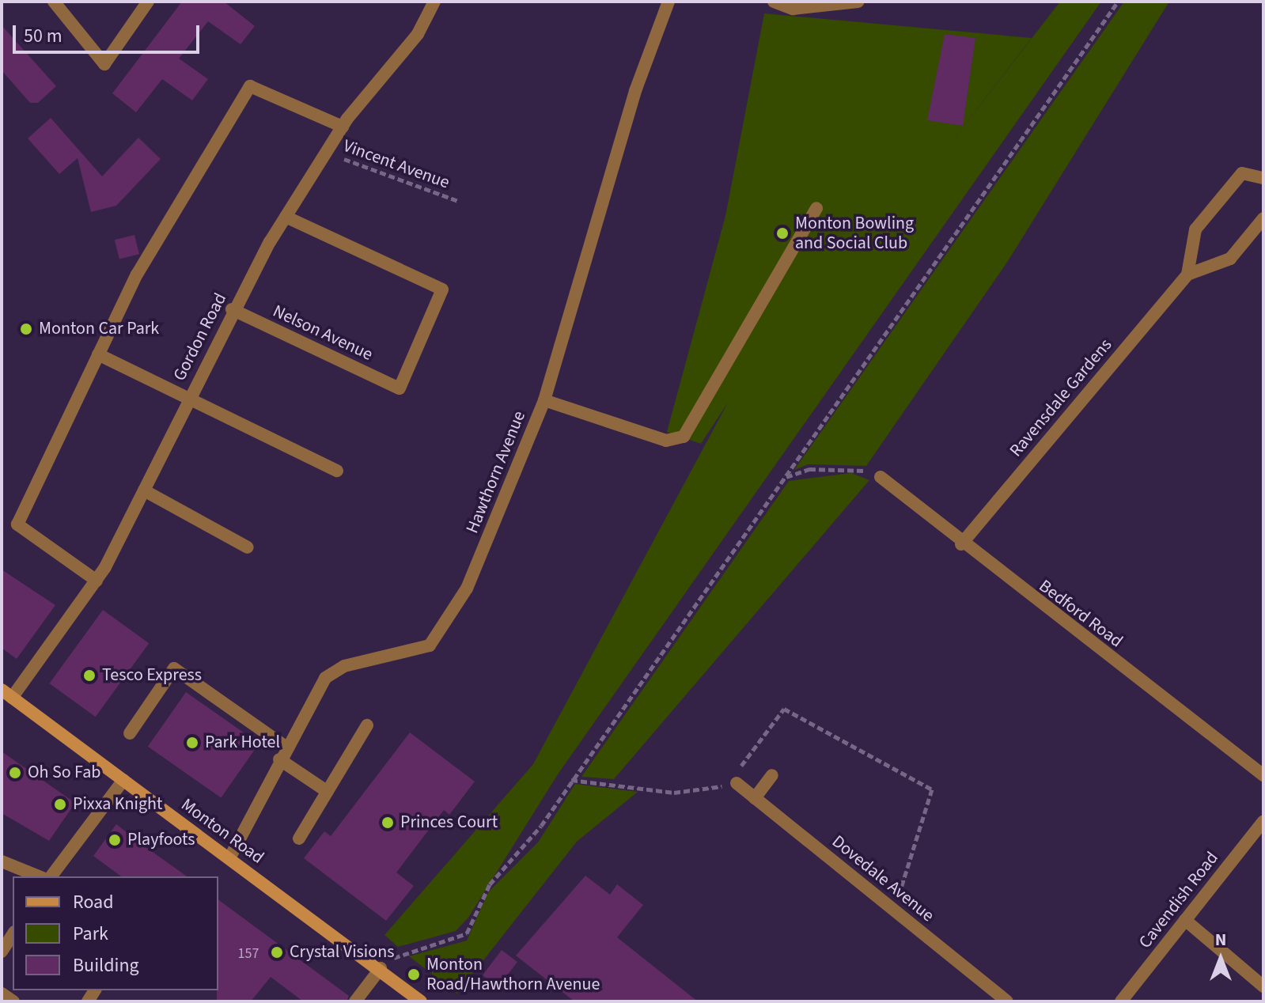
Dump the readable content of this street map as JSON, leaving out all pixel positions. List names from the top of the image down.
{
  "streets": {
    "main road": ["Monton Road"],
    "street": [
      "Nelson Avenue",
      "Gordon Road",
      "Ravensdale Gardens",
      "Hawthorn Avenue",
      "Bedford Road",
      "Dovedale Avenue",
      "Cavendish Road"
    ],
    "path": ["Vincent Avenue"]
  },
  "crossings": [
    ["Vincent Avenue", "Gordon Road"],
    ["Nelson Avenue", "Gordon Road"],
    ["Gordon Road", "Monton Road"],
    ["Ravensdale Gardens", "Bedford Road"],
    ["Hawthorn Avenue", "Monton Road"]
  ],
  "places": [
    "Monton Bowling and Social Club",
    "Monton Car Park",
    "Tesco Express",
    "Park Hotel",
    "Oh So Fab",
    "Pixxa Knight",
    "Princes Court",
    "Playfoots",
    "Crystal Visions",
    "Monton Road/Hawthorn Avenue"
  ],
  "house_numbers": ["157"],
  "legend": ["Road", "Park", "Building"],
  "scale_bar": "50 m",
  "north": "top"
}
